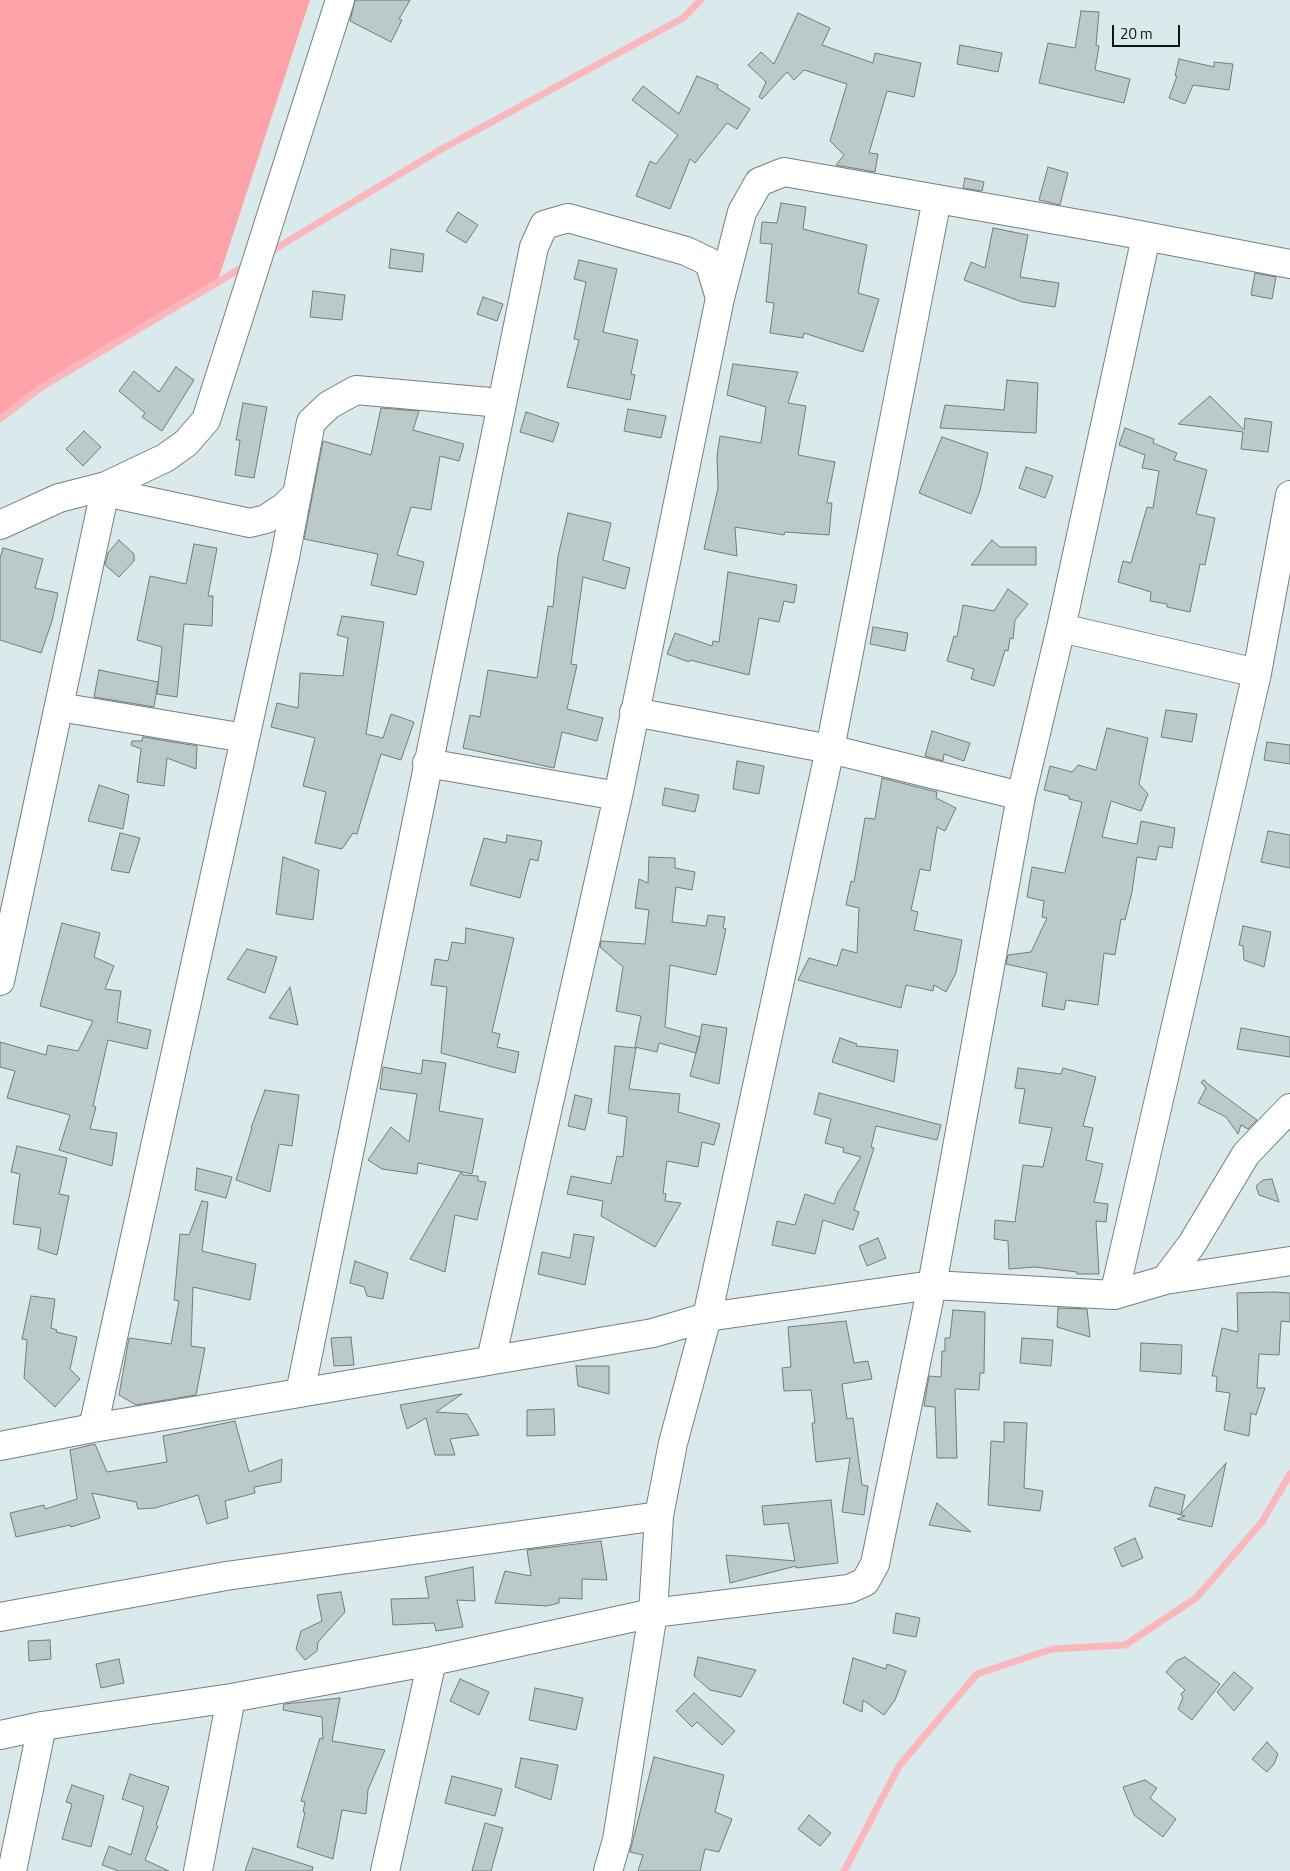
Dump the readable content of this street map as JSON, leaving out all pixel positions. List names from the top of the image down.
{
  "scale_bar": "20 m"
}
